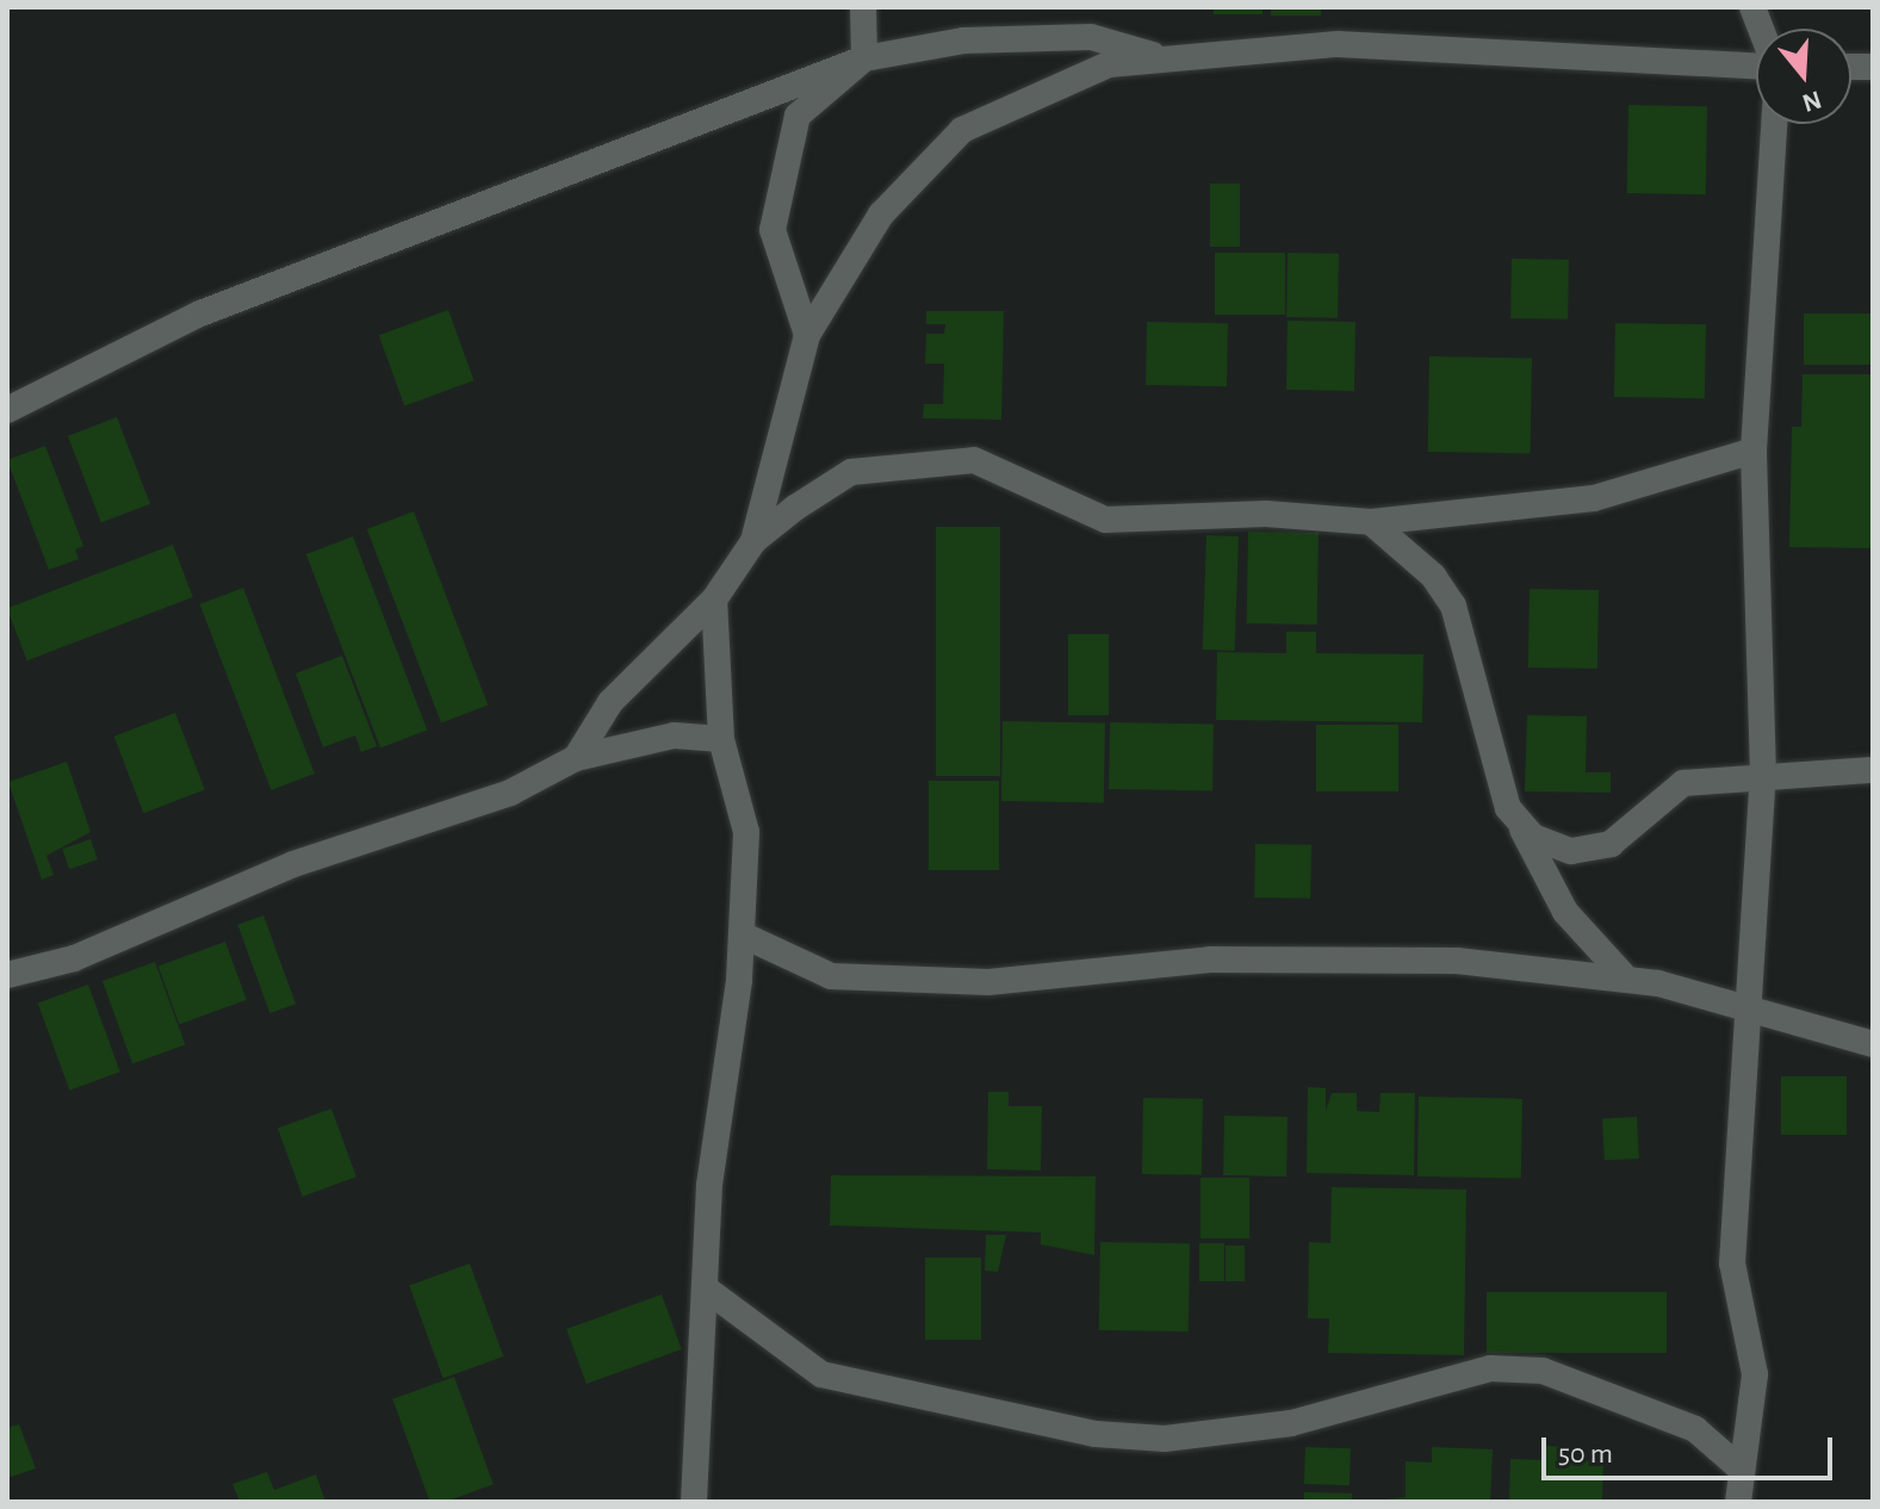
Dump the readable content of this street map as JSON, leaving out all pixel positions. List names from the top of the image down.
{
  "scale_bar": "50 m",
  "north": "bottom"
}
